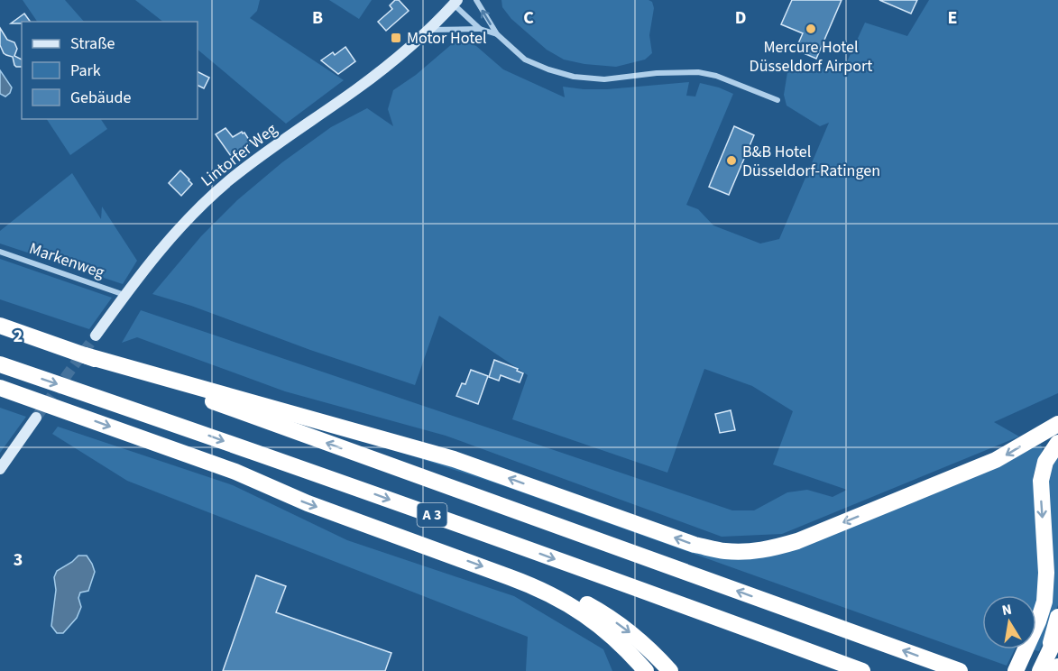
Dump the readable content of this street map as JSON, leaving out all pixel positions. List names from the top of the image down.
{
  "streets": {
    "highway": ["A 3"],
    "main road": ["Lintorfer Weg"],
    "street": ["Markenweg"]
  },
  "crossings": [
    ["Lintorfer Weg", "Markenweg"]
  ],
  "places": {
    "other": ["Mercure Hotel Düsseldorf Airport", "B&B Hotel Düsseldorf-Ratingen"],
    "transit": ["Motor Hotel"]
  },
  "legend": ["Straße", "Park", "Gebäude"],
  "north": "top",
  "grid": {
    "columns": [
      "B",
      "C",
      "D",
      "E"
    ],
    "rows": ["2", "3"]
  }
}
